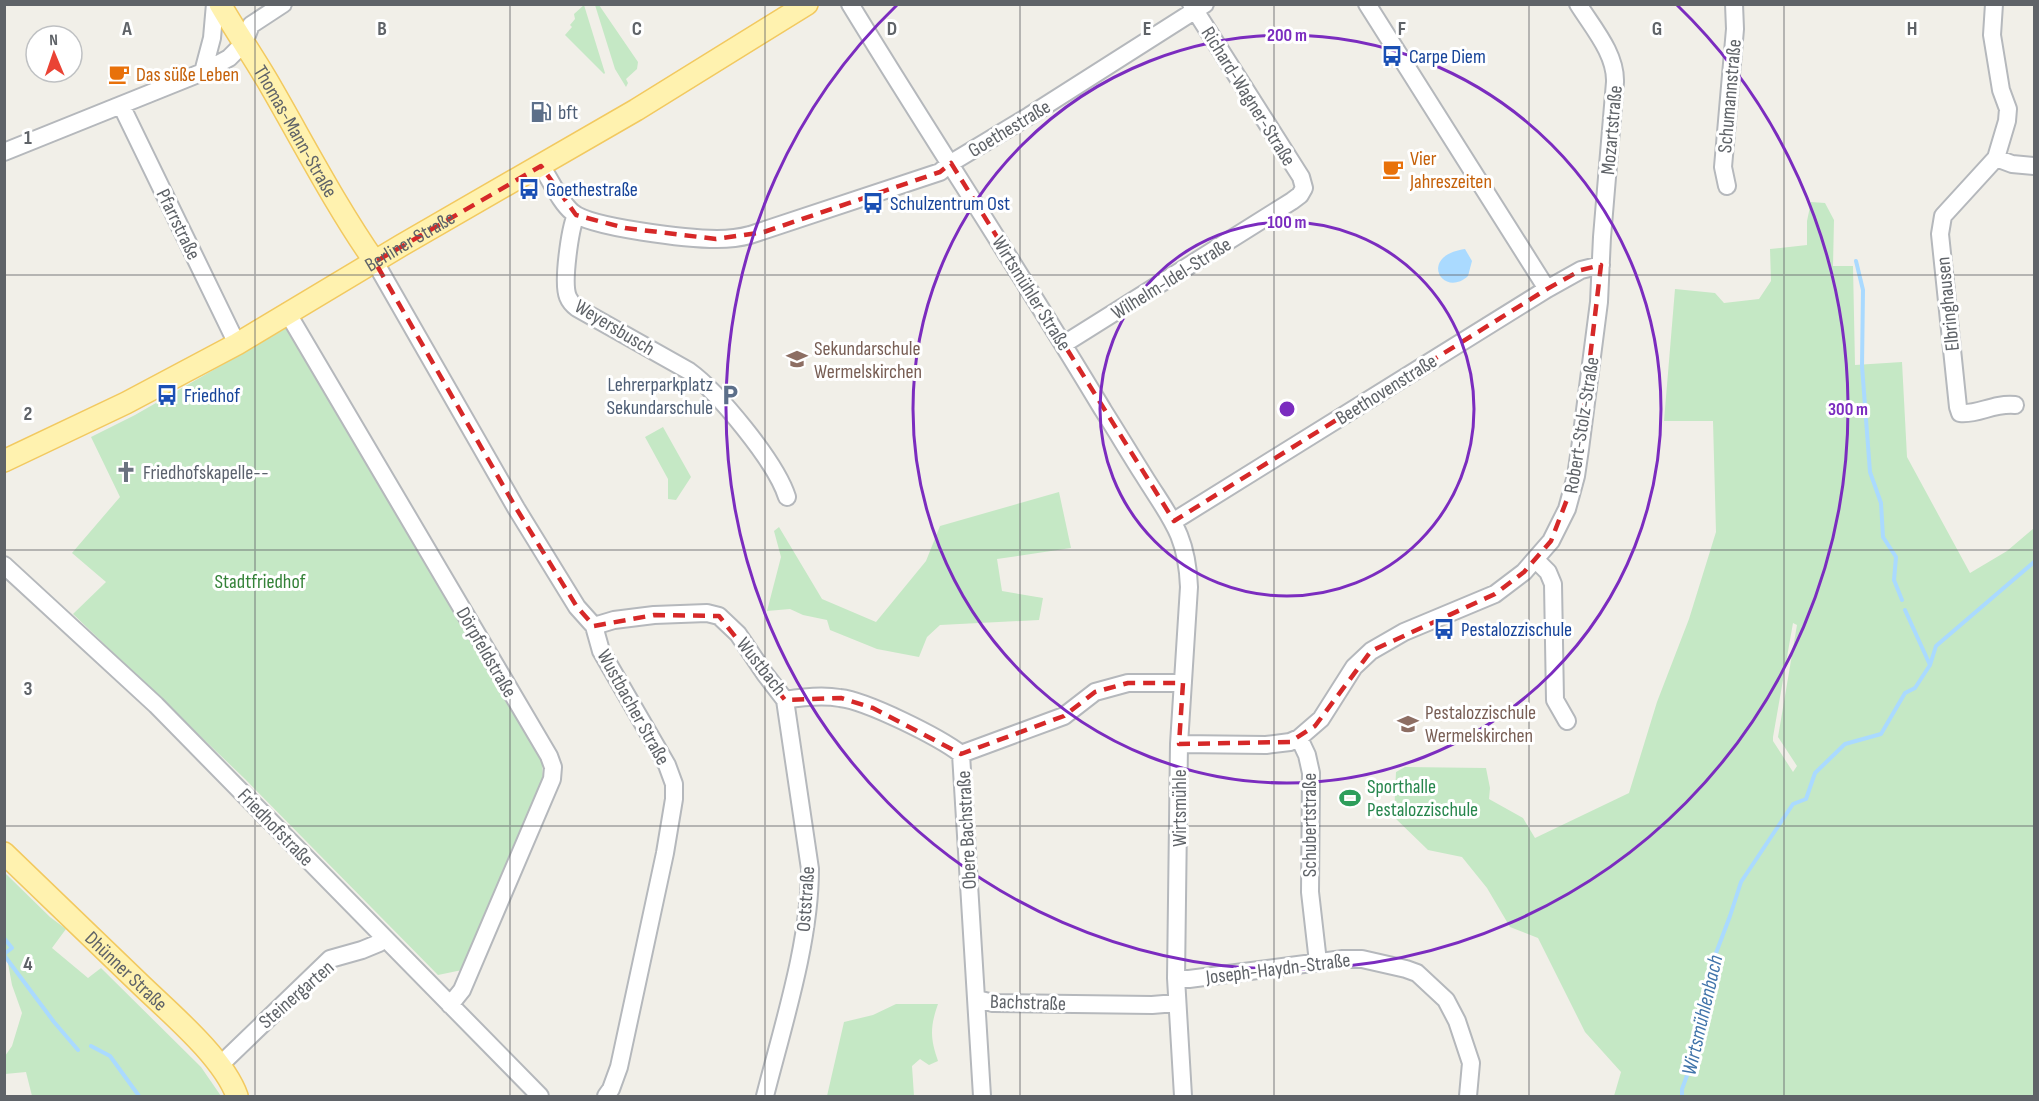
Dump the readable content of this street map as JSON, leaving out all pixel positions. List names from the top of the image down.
{
  "streets": {
    "main road": ["Thomas-Mann-Straße", "Berliner Straße", "Dhünner Straße"],
    "street": [
      "Richard-Wagner-Straße",
      "Schumannstraße",
      "Goethestraße",
      "Mozartstraße",
      "Pfarrstraße",
      "Wilhelm-Idel-Straße",
      "Wirtsmühler Straße",
      "Elbringhausen",
      "Weyersbusch",
      "Beethovenstraße",
      "Robert-Stolz-Straße",
      "Dörpfeldstraße",
      "Wustbach",
      "Wustbacher Straße",
      "Wirtsmühle",
      "Schubertstraße",
      "Friedhofstraße",
      "Obere Bachstraße",
      "Oststraße",
      "Joseph-Haydn-Straße",
      "Steinergarten",
      "Bachstraße"
    ]
  },
  "crossings": [
    ["Richard-Wagner-Straße", "Goethestraße"],
    ["Richard-Wagner-Straße", "Wilhelm-Idel-Straße"],
    ["Goethestraße", "Wirtsmühler Straße"],
    ["Goethestraße", "Weyersbusch"],
    ["Mozartstraße", "Beethovenstraße"],
    ["Mozartstraße", "Robert-Stolz-Straße"],
    ["Thomas-Mann-Straße", "Pfarrstraße"],
    ["Thomas-Mann-Straße", "Berliner Straße"],
    ["Thomas-Mann-Straße", "Wustbacher Straße"],
    ["Pfarrstraße", "Berliner Straße"],
    ["Berliner Straße", "Dörpfeldstraße"],
    ["Berliner Straße", "Wustbacher Straße"],
    ["Wilhelm-Idel-Straße", "Wirtsmühler Straße"],
    ["Wirtsmühler Straße", "Beethovenstraße"],
    ["Wirtsmühler Straße", "Wirtsmühle"],
    ["Beethovenstraße", "Robert-Stolz-Straße"],
    ["Beethovenstraße", "Wirtsmühle"],
    ["Robert-Stolz-Straße", "Schubertstraße"],
    ["Dörpfeldstraße", "Friedhofstraße"],
    ["Wustbach", "Wustbacher Straße"],
    ["Wustbach", "Obere Bachstraße"],
    ["Wustbach", "Oststraße"],
    ["Wirtsmühle", "Obere Bachstraße"],
    ["Wirtsmühle", "Joseph-Haydn-Straße"],
    ["Wirtsmühle", "Bachstraße"],
    ["Schubertstraße", "Joseph-Haydn-Straße"],
    ["Friedhofstraße", "Steinergarten"],
    ["Obere Bachstraße", "Bachstraße"],
    ["Dhünner Straße", "Steinergarten"]
  ],
  "water": ["Wirtsmühlenbach"],
  "parks": ["Stadtfriedhof"],
  "places": {
    "bus stop": [
      "Carpe Diem",
      "Goethestraße",
      "Schulzentrum Ost",
      "Friedhof",
      "Pestalozzischule"
    ],
    "cafe": ["Das süße Leben", "Vier Jahreszeiten"],
    "fuel station": ["bft"],
    "school or university": ["Sekundarschule Wermelskirchen", "Pestalozzischule Wermelskirchen"],
    "parking": ["Lehrerparkplatz Sekundarschule"],
    "church": ["Friedhofskapelle--"],
    "sports": ["Sporthalle Pestalozzischule"]
  },
  "north": "top",
  "grid": {
    "columns": [
      "A",
      "B",
      "C",
      "D",
      "E",
      "F",
      "G",
      "H"
    ],
    "rows": [
      "1",
      "2",
      "3",
      "4"
    ]
  },
  "rings": ["200 m", "100 m", "300 m"]
}
